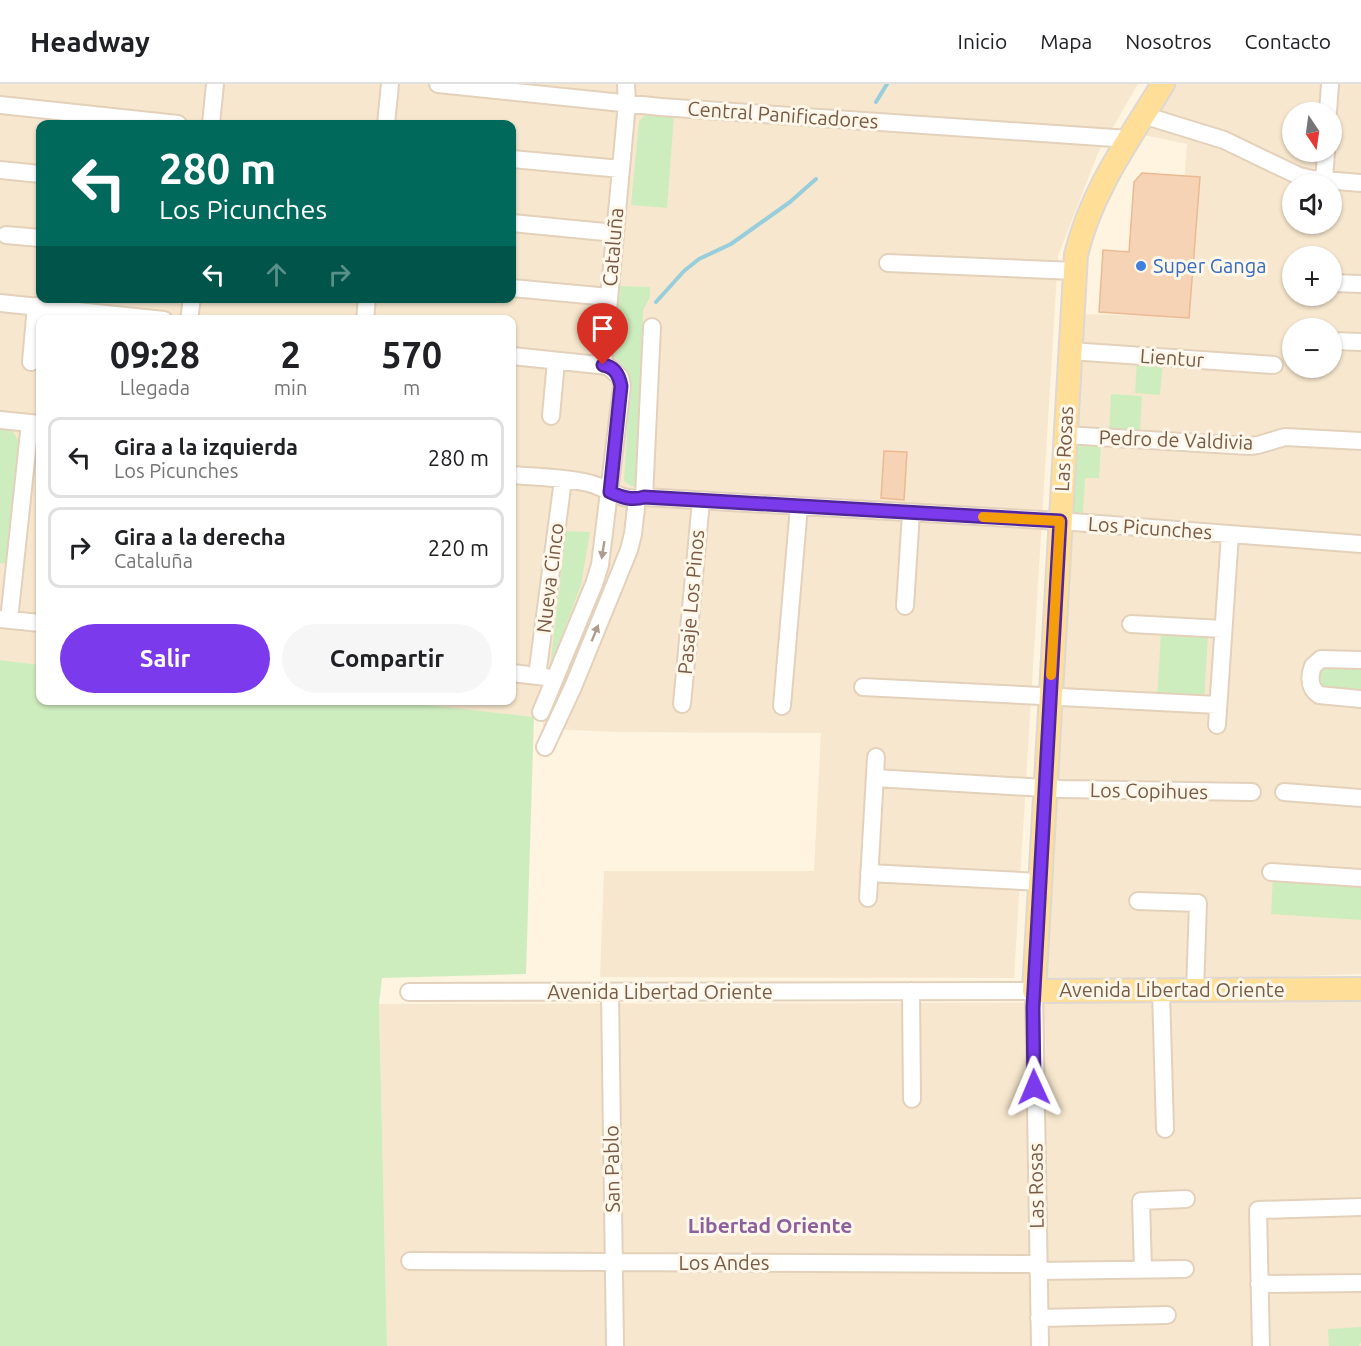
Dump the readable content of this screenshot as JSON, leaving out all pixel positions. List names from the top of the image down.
{
  "streets": {
    "main road": ["Las Rosas", "Avenida Libertad Oriente"],
    "street": [
      "Central Panificadores",
      "Cataluña",
      "Lientur",
      "Pedro de Valdivia",
      "Los Picunches",
      "Nueva Cinco",
      "Pasaje Los Pinos",
      "Los Copihues",
      "San Pablo",
      "Los Andes"
    ]
  },
  "crossings": [
    ["Central Panificadores", "Cataluña"],
    ["Central Panificadores", "Las Rosas"],
    ["Lientur", "Las Rosas"],
    ["Pedro de Valdivia", "Las Rosas"],
    ["Las Rosas", "Los Picunches"],
    ["Las Rosas", "Los Copihues"],
    ["Las Rosas", "Avenida Libertad Oriente"],
    ["Las Rosas", "Los Andes"],
    ["Los Picunches", "Nueva Cinco"],
    ["Los Picunches", "Pasaje Los Pinos"],
    ["Avenida Libertad Oriente", "San Pablo"],
    ["San Pablo", "Los Andes"]
  ],
  "districts": ["Libertad Oriente"],
  "places": ["Super Ganga"],
  "north": "bottom",
  "page": {
    "header": "Headway",
    "nav": [
      "Inicio",
      "Mapa",
      "Nosotros",
      "Contacto"
    ],
    "map_buttons": ["+", "−"],
    "turn": ["280 m", "Los Picunches"],
    "eta": [
      "09:28",
      "Llegada",
      "2",
      "min",
      "570",
      "m"
    ],
    "list": [
      {
        "name": "Gira a la izquierda",
        "note": "Los Picunches",
        "value": "280 m"
      },
      {
        "name": "Gira a la derecha",
        "note": "Cataluña",
        "value": "220 m"
      }
    ],
    "buttons": ["Salir", "Compartir"]
  }
}
